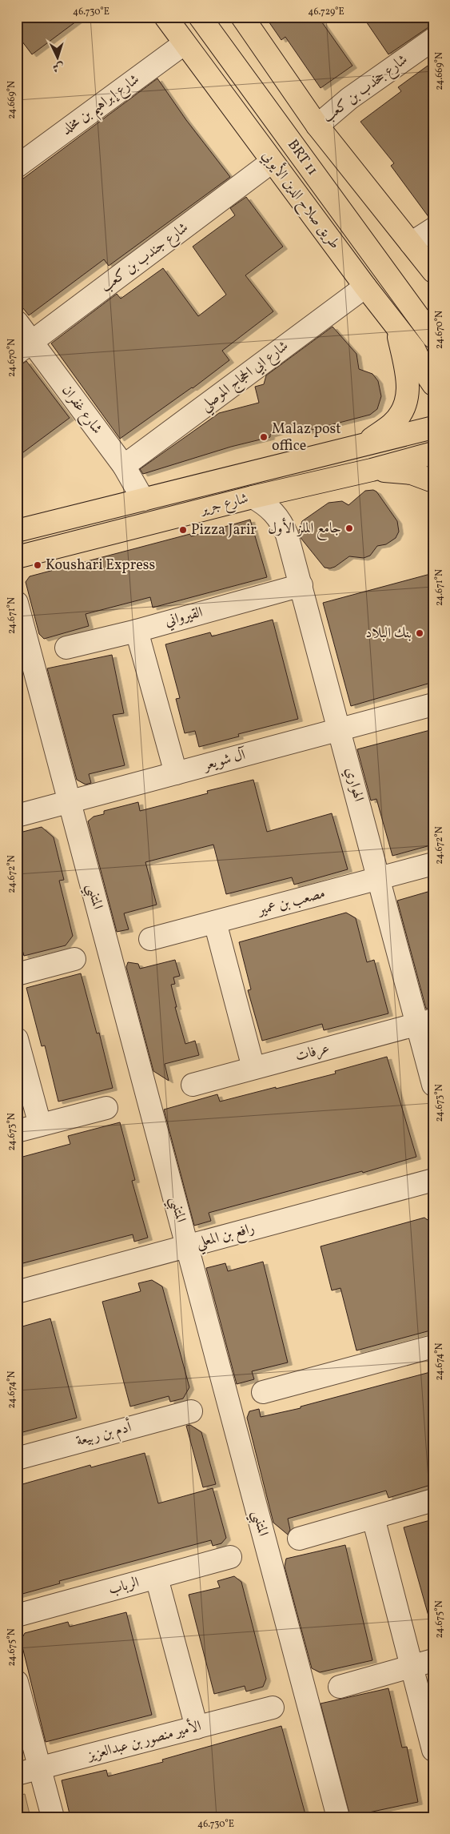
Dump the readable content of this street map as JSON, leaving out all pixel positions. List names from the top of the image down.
{
  "streets": {
    "main road": ["BRT 11", "طريق صلاح الدين الأيوبي", "شارع جرير"],
    "street": [
      "شارع جخدب بن كعب",
      "شارع إبراهيم بن مخلد",
      "شارع جندب بن كعب",
      "شارع ابي الحجاج الموصلي",
      "شارع غفران",
      "القيرواني",
      "آل شويعر",
      "الهواري",
      "المتنبي",
      "مصعب بن عمير",
      "عرفات",
      "رافع بن المعلي",
      "أدم بن ربيعة",
      "الرباب",
      "الأمير منصور بن عبدالعزيز"
    ]
  },
  "crossings": [
    ["شارع إبراهيم بن مخلد", "طريق صلاح الدين الأيوبي"],
    ["طريق صلاح الدين الأيوبي", "شارع جندب بن كعب"],
    ["طريق صلاح الدين الأيوبي", "شارع ابي الحجاج الموصلي"],
    ["شارع جندب بن كعب", "شارع غفران"],
    ["شارع ابي الحجاج الموصلي", "شارع غفران"],
    ["شارع غفران", "شارع جرير"],
    ["شارع جرير", "الهواري"],
    ["القيرواني", "الهواري"],
    ["آل شويعر", "الهواري"],
    ["آل شويعر", "المتنبي"],
    ["الهواري", "مصعب بن عمير"],
    ["الهواري", "عرفات"],
    ["المتنبي", "رافع بن المعلي"]
  ],
  "places": [
    "Malaz post office",
    "جامع الملز الأول",
    "Pizza Jarir",
    "Koushari Express",
    "بنك البلاد"
  ],
  "north": "bottom",
  "coordinates": [
    "46.730°E",
    "46.729°E",
    "24.669°N",
    "24.670°N",
    "24.671°N",
    "24.672°N",
    "24.673°N",
    "24.674°N",
    "24.675°N"
  ]
}
